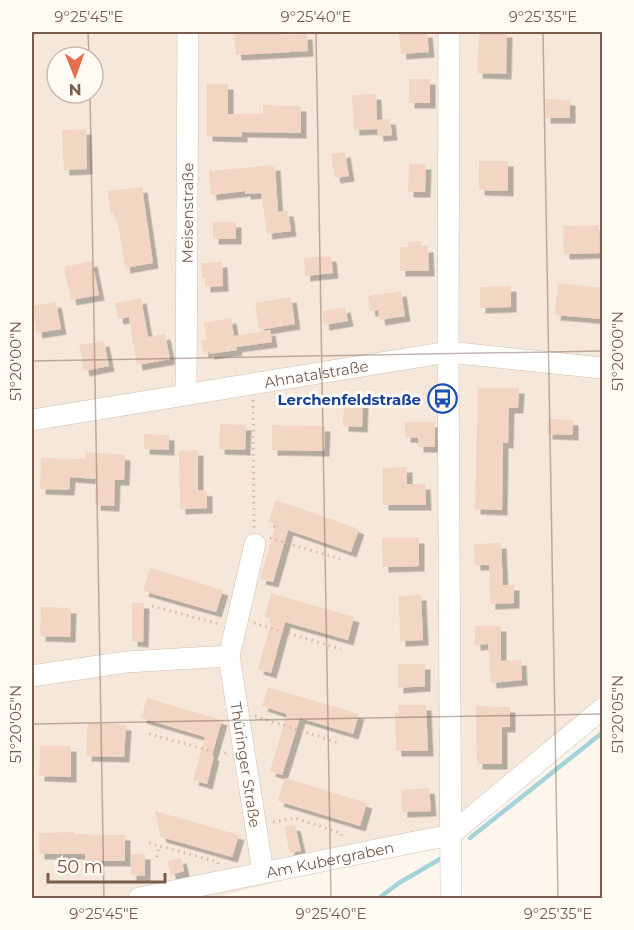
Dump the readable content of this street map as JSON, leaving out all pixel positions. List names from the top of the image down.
{
  "streets": {
    "street": [
      "Meisenstraße",
      "Ahnatalstraße",
      "Thüringer Straße",
      "Am Kubergraben"
    ]
  },
  "crossings": [
    ["Meisenstraße", "Ahnatalstraße"],
    ["Thüringer Straße", "Am Kubergraben"]
  ],
  "places": {
    "bus stop": ["Lerchenfeldstraße"]
  },
  "scale_bar": "50 m",
  "north": "bottom",
  "coordinates": [
    "9°25'45\"E",
    "9°25'40\"E",
    "9°25'35\"E",
    "51°20'00\"N",
    "51°20'05\"N"
  ]
}
